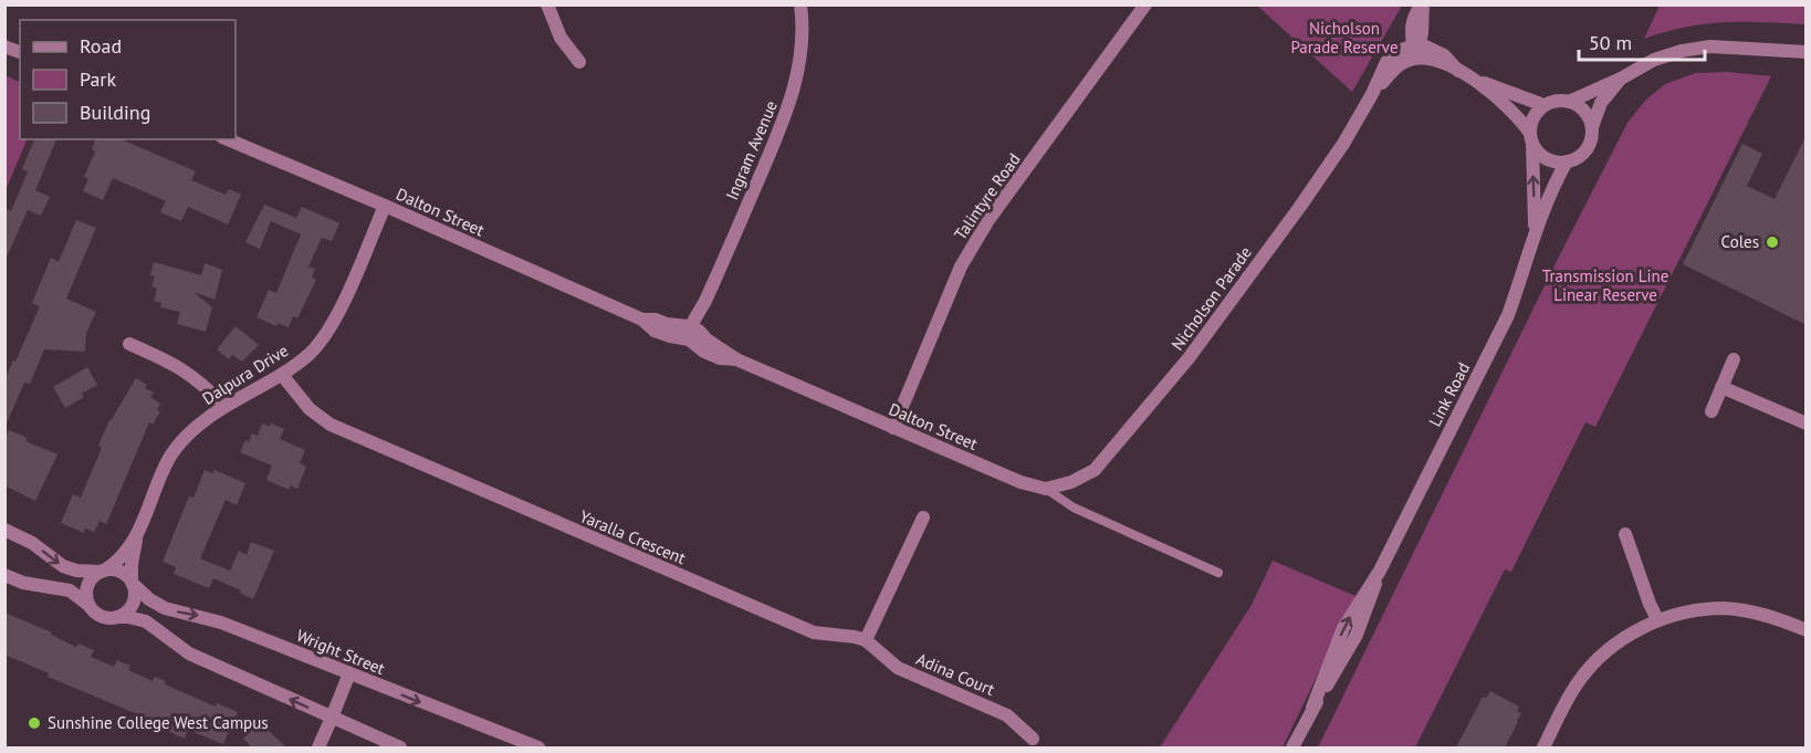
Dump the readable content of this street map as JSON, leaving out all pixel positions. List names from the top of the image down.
{
  "streets": {
    "street": [
      "Ingram Avenue",
      "Talintyre Road",
      "Dalton Street",
      "Nicholson Parade",
      "Dalpura Drive",
      "Link Road",
      "Yaralla Crescent",
      "Wright Street",
      "Adina Court"
    ]
  },
  "crossings": [
    ["Ingram Avenue", "Dalton Street"],
    ["Talintyre Road", "Dalton Street"],
    ["Dalton Street", "Nicholson Parade"],
    ["Dalton Street", "Dalpura Drive"],
    ["Dalpura Drive", "Yaralla Crescent"],
    ["Dalpura Drive", "Wright Street"],
    ["Yaralla Crescent", "Adina Court"]
  ],
  "parks": ["Nicholson Parade Reserve", "Transmission Line Linear Reserve"],
  "places": ["Coles", "Sunshine College West Campus"],
  "legend": ["Road", "Park", "Building"],
  "scale_bar": "50 m"
}
